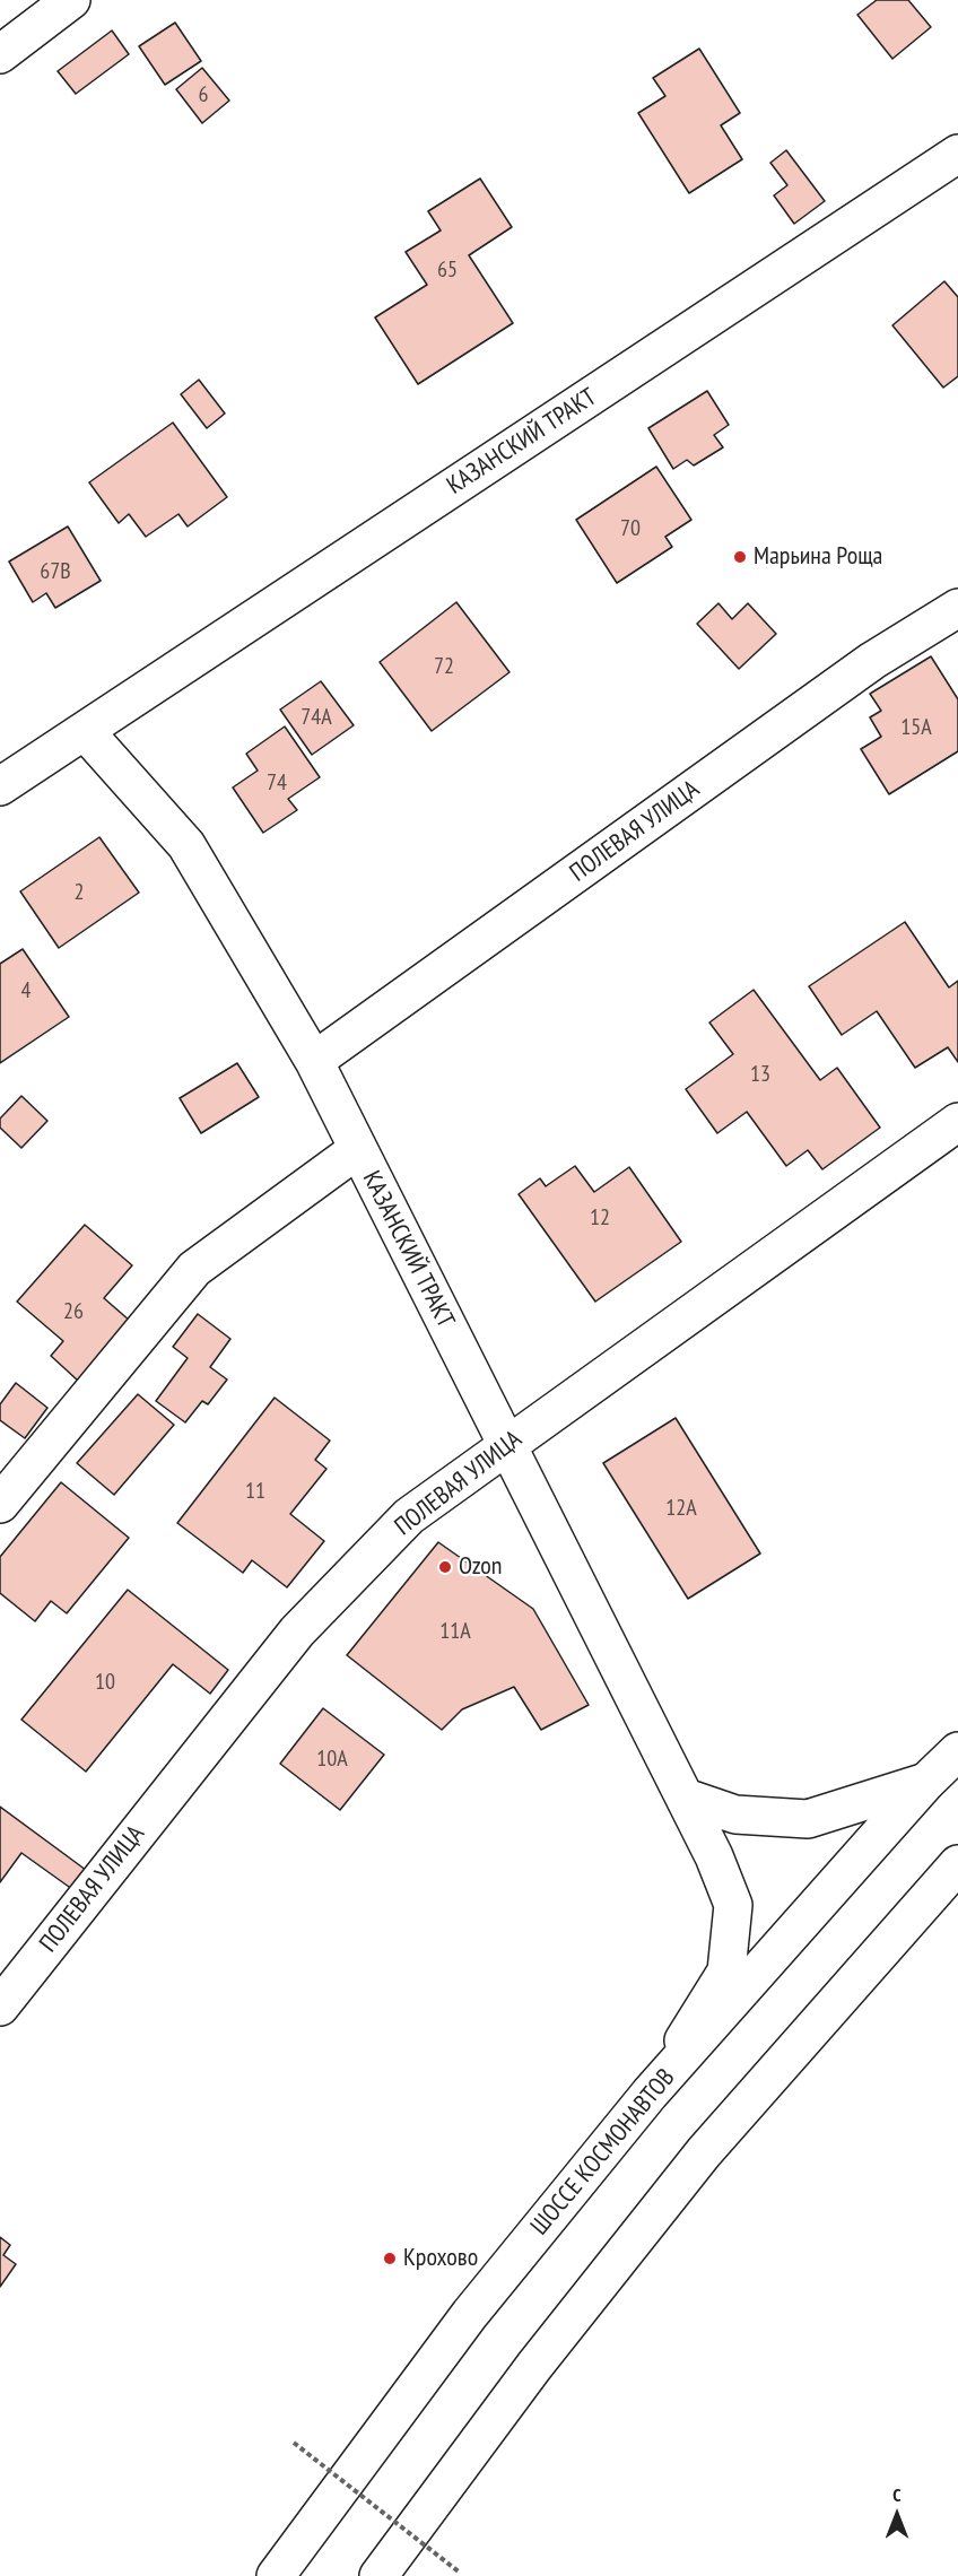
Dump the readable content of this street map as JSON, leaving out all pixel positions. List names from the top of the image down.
{
  "streets": {
    "street": ["КАЗАНСКИЙ ТРАКТ", "ПОЛЕВАЯ УЛИЦА", "ШОССЕ КОСМОНАВТОВ"]
  },
  "crossings": [
    ["КАЗАНСКИЙ ТРАКТ", "ПОЛЕВАЯ УЛИЦА"],
    ["КАЗАНСКИЙ ТРАКТ", "ШОССЕ КОСМОНАВТОВ"]
  ],
  "places": ["Марьина Роща", "Ozon", "Крохово"],
  "house_numbers": [
    "6",
    "65",
    "70",
    "67В",
    "72",
    "74А",
    "15А",
    "74",
    "2",
    "4",
    "13",
    "12",
    "26",
    "11",
    "12А",
    "11А",
    "10",
    "10А"
  ],
  "north": "top"
}
